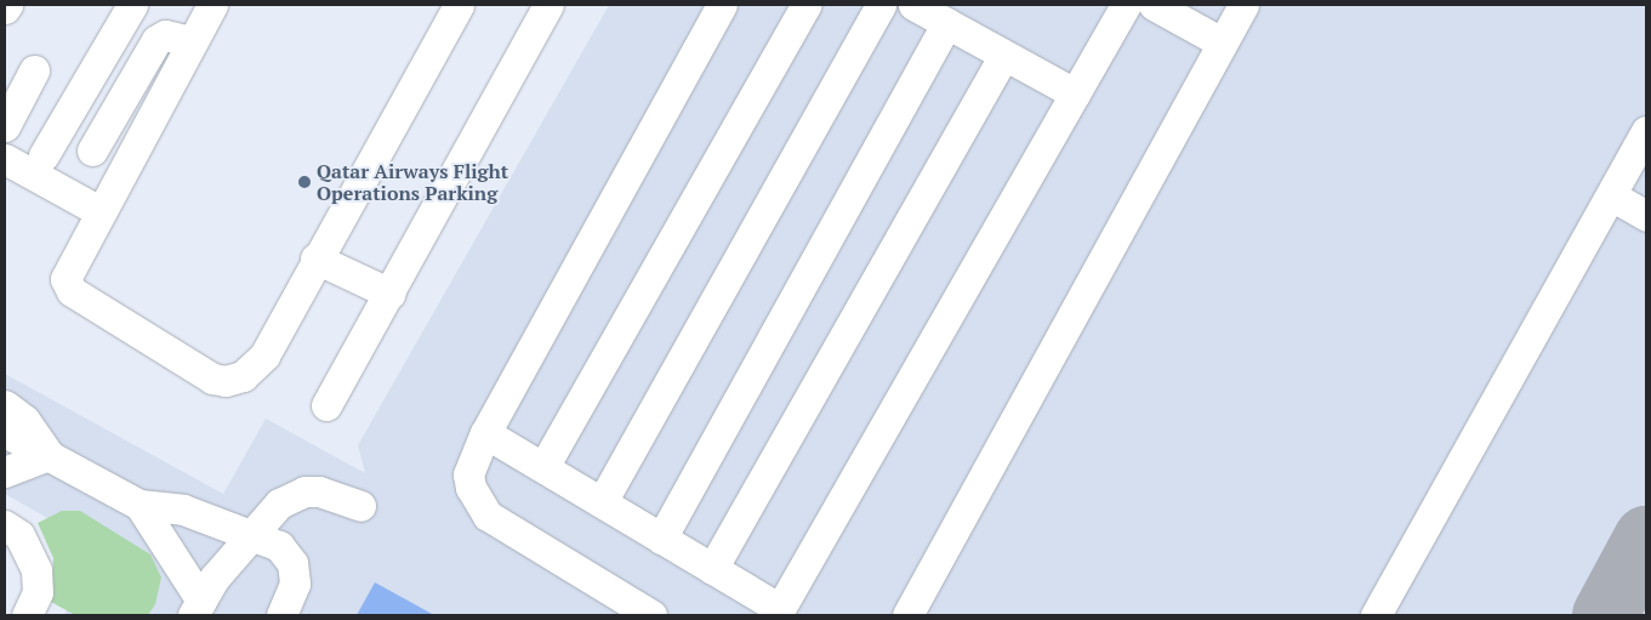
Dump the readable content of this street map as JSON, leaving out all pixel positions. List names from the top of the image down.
{
  "places": ["Qatar Airways Flight Operations Parking"]
}
